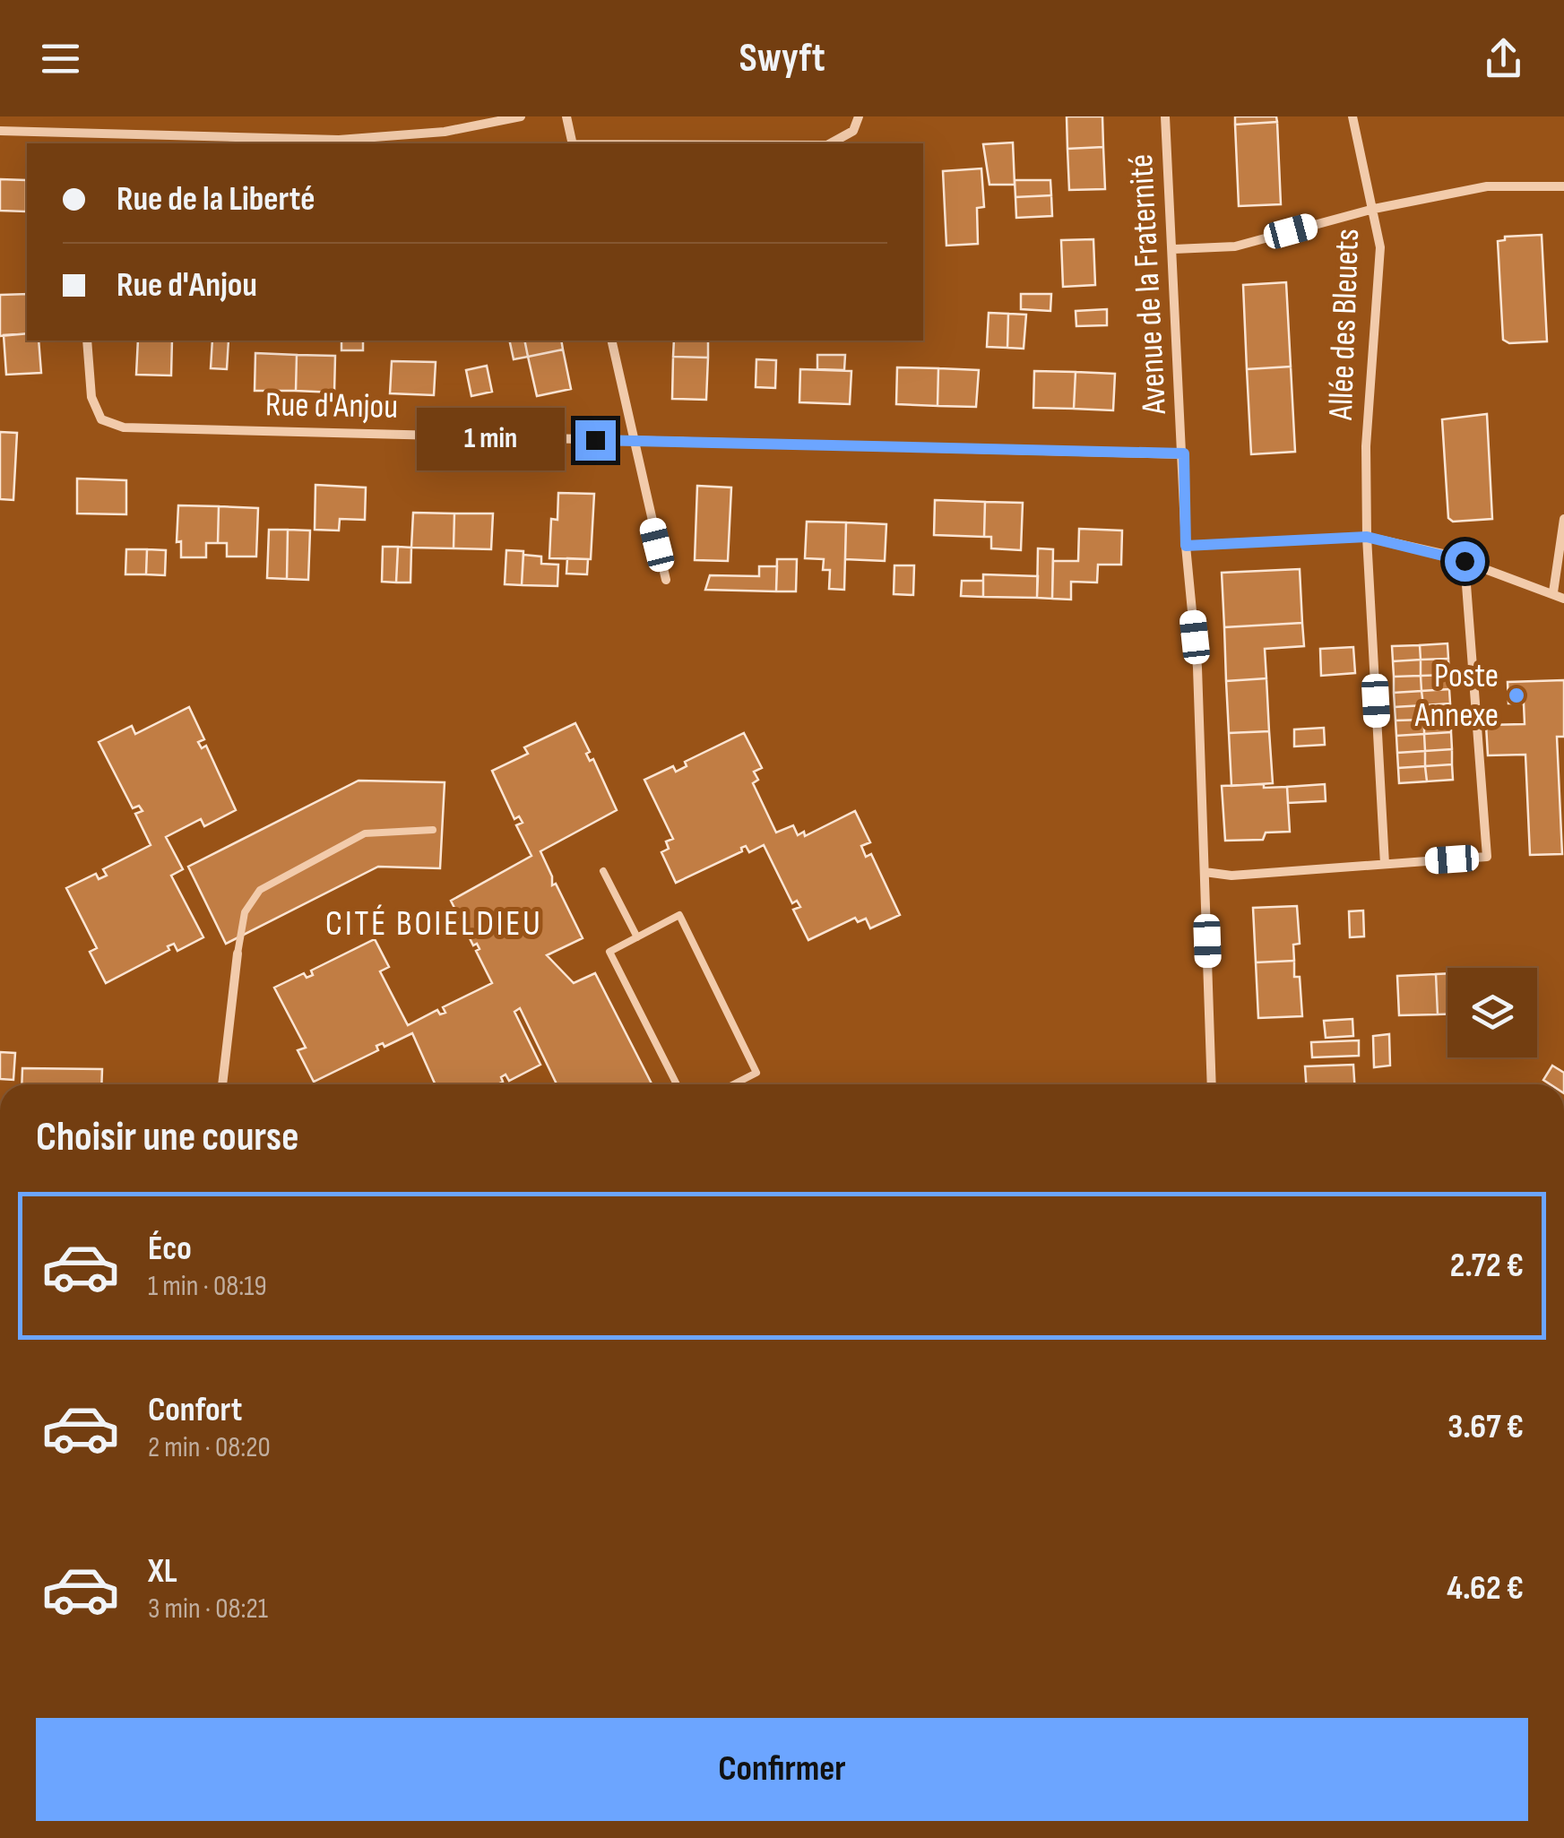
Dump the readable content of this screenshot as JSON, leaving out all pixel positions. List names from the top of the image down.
{
  "streets": {
    "street": ["Avenue de la Fraternité", "Allée des Bleuets", "Rue d'Anjou"]
  },
  "crossings": [
    ["Avenue de la Fraternité", "Rue d'Anjou"]
  ],
  "districts": ["CITÉ BOIELDIEU"],
  "places": ["Poste Annexe"],
  "page": {
    "header": "Swyft",
    "banner": ["Rue de la Liberté", "Rue d'Anjou"],
    "bubble": "1 min",
    "heading": "Choisir une course",
    "list": [
      {
        "name": "Éco",
        "note": "1 min · 08:19",
        "value": "2.72 €"
      },
      {
        "name": "Confort",
        "note": "2 min · 08:20",
        "value": "3.67 €"
      },
      {
        "name": "XL",
        "note": "3 min · 08:21",
        "value": "4.62 €"
      }
    ],
    "buttons": "Confirmer"
  }
}
